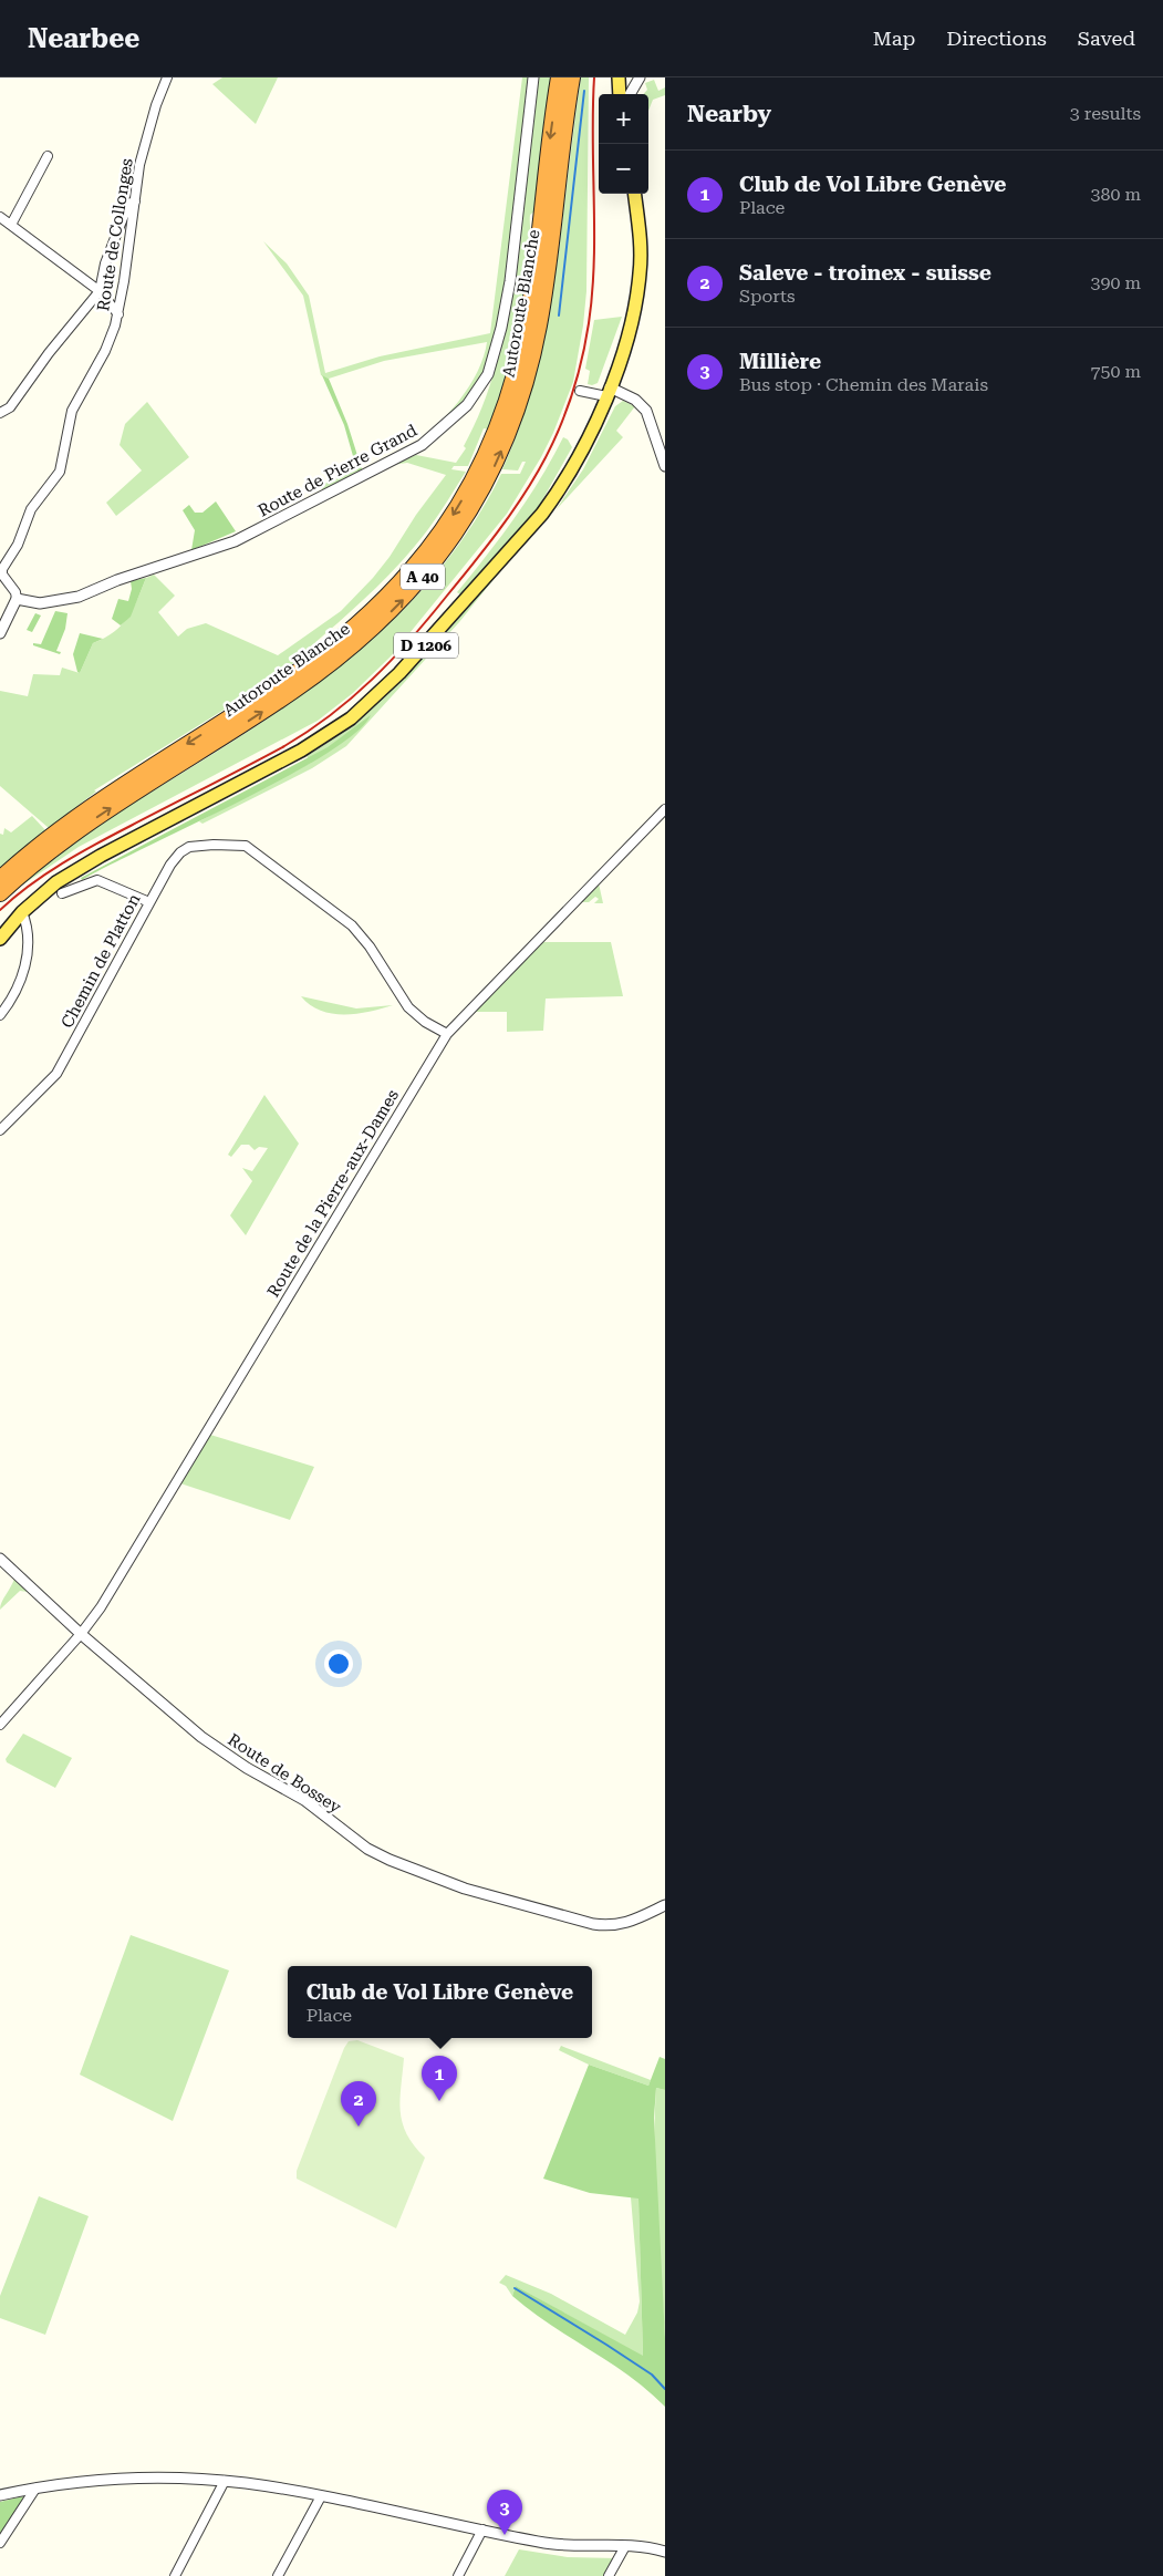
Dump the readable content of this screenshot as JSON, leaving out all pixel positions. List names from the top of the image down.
{
  "streets": {
    "highway": ["Autoroute Blanche", "A 40"],
    "main road": ["D 1206"],
    "street": [
      "Route de Collonges",
      "Route de Pierre Grand",
      "Chemin de Platton",
      "Route de la Pierre-aux-Dames",
      "Route de Bossey"
    ]
  },
  "crossings": [
    ["Route de Collonges", "Route de Pierre Grand"],
    ["Chemin de Platton", "Route de la Pierre-aux-Dames"],
    ["Route de la Pierre-aux-Dames", "Route de Bossey"]
  ],
  "page": {
    "header": "Nearbee",
    "nav": ["Map", "Directions", "Saved"],
    "heading": ["Nearby", "3 results"],
    "map_buttons": ["+", "−"],
    "list": [
      {
        "mark": "1",
        "name": "Club de Vol Libre Genève",
        "note": "Place",
        "value": "380 m"
      },
      {
        "mark": "2",
        "name": "Saleve - troinex - suisse",
        "note": "Sports",
        "value": "390 m"
      },
      {
        "mark": "3",
        "name": "Millière",
        "note": "Bus stop · Chemin des Marais",
        "value": "750 m"
      }
    ],
    "popup": ["Club de Vol Libre Genève", "Place"],
    "pins": ["1", "2", "3"]
  }
}
